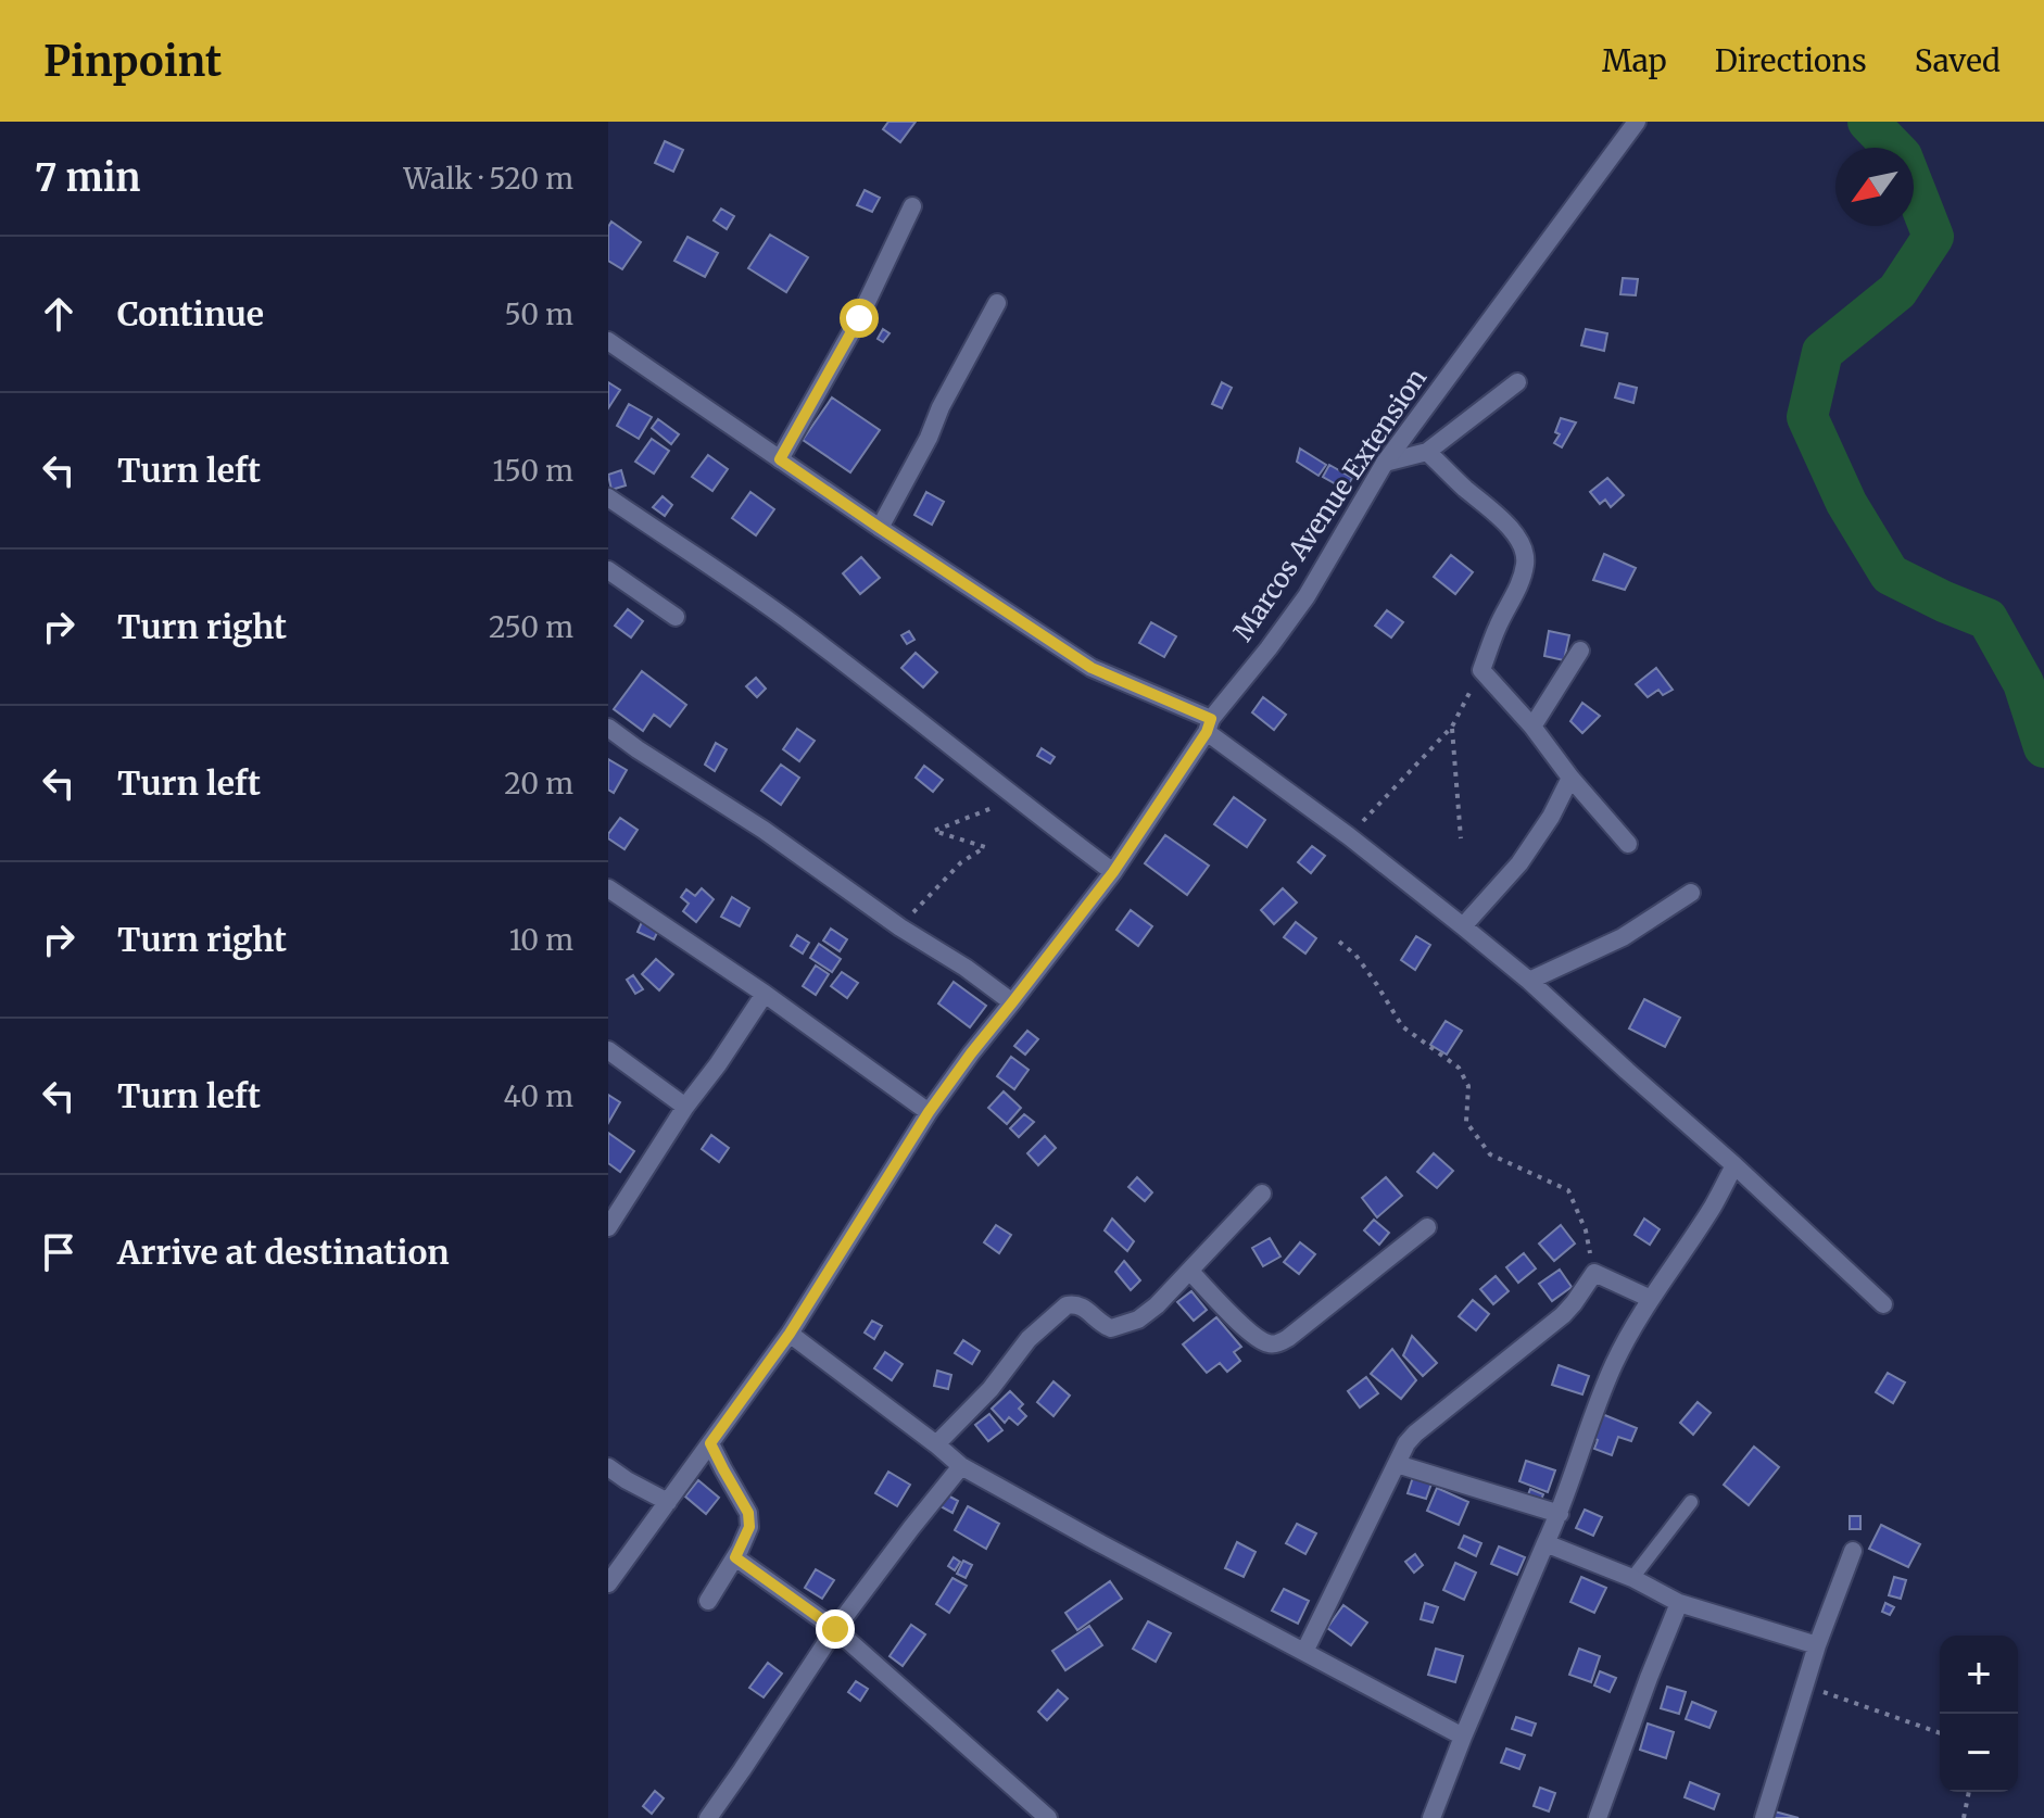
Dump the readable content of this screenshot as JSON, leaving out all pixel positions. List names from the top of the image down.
{
  "streets": {
    "street": ["Marcos Avenue Extension"]
  },
  "north": "bottom left",
  "page": {
    "header": "Pinpoint",
    "nav": ["Map", "Directions", "Saved"],
    "heading": ["7 min", "Walk · 520 m"],
    "list": [
      ["Continue", "50 m"],
      ["Turn left", "150 m"],
      ["Turn right", "250 m"],
      ["Turn left", "20 m"],
      ["Turn right", "10 m"],
      ["Turn left", "40 m"],
      "Arrive at destination"
    ],
    "map_buttons": ["+", "−"]
  }
}
